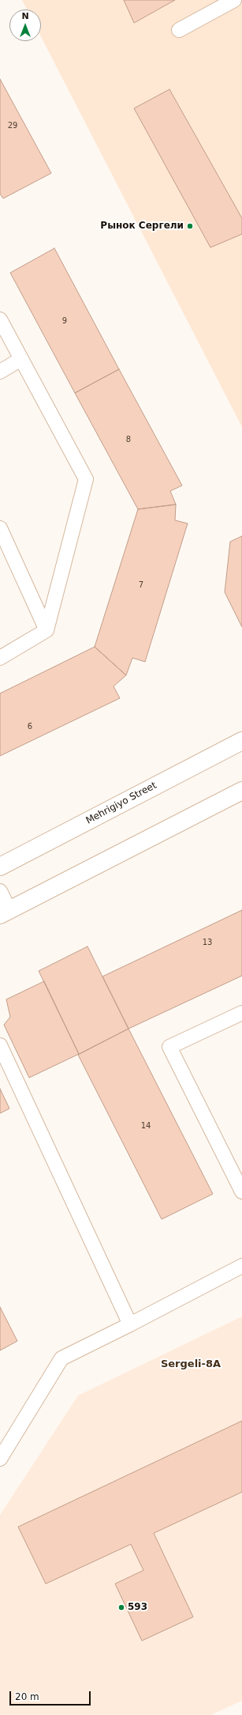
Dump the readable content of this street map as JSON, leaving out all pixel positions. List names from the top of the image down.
{
  "streets": {
    "main road": ["Mehrigiyo Street"]
  },
  "districts": ["Sergeli-8A"],
  "places": ["Рынок Сергели", "593"],
  "house_numbers": [
    "29",
    "9",
    "8",
    "7",
    "6",
    "13",
    "14"
  ],
  "scale_bar": "20 m",
  "north": "top"
}
